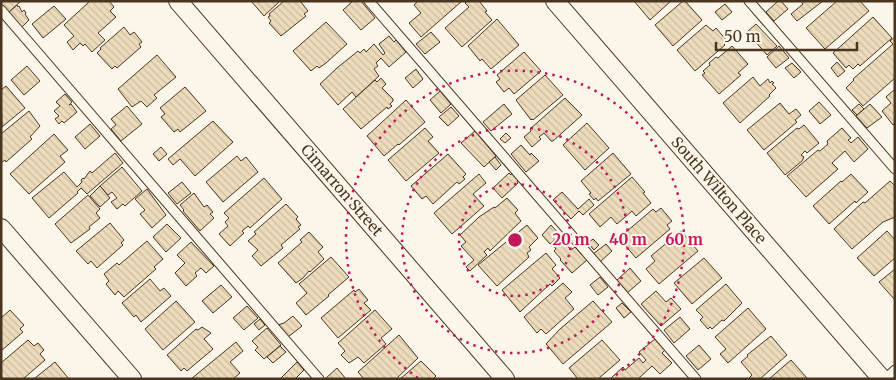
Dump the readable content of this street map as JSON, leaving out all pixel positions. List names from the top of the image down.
{
  "streets": {
    "street": ["Cimarron Street", "South Wilton Place"]
  },
  "scale_bar": "50 m",
  "rings": ["20 m", "40 m", "60 m"]
}
